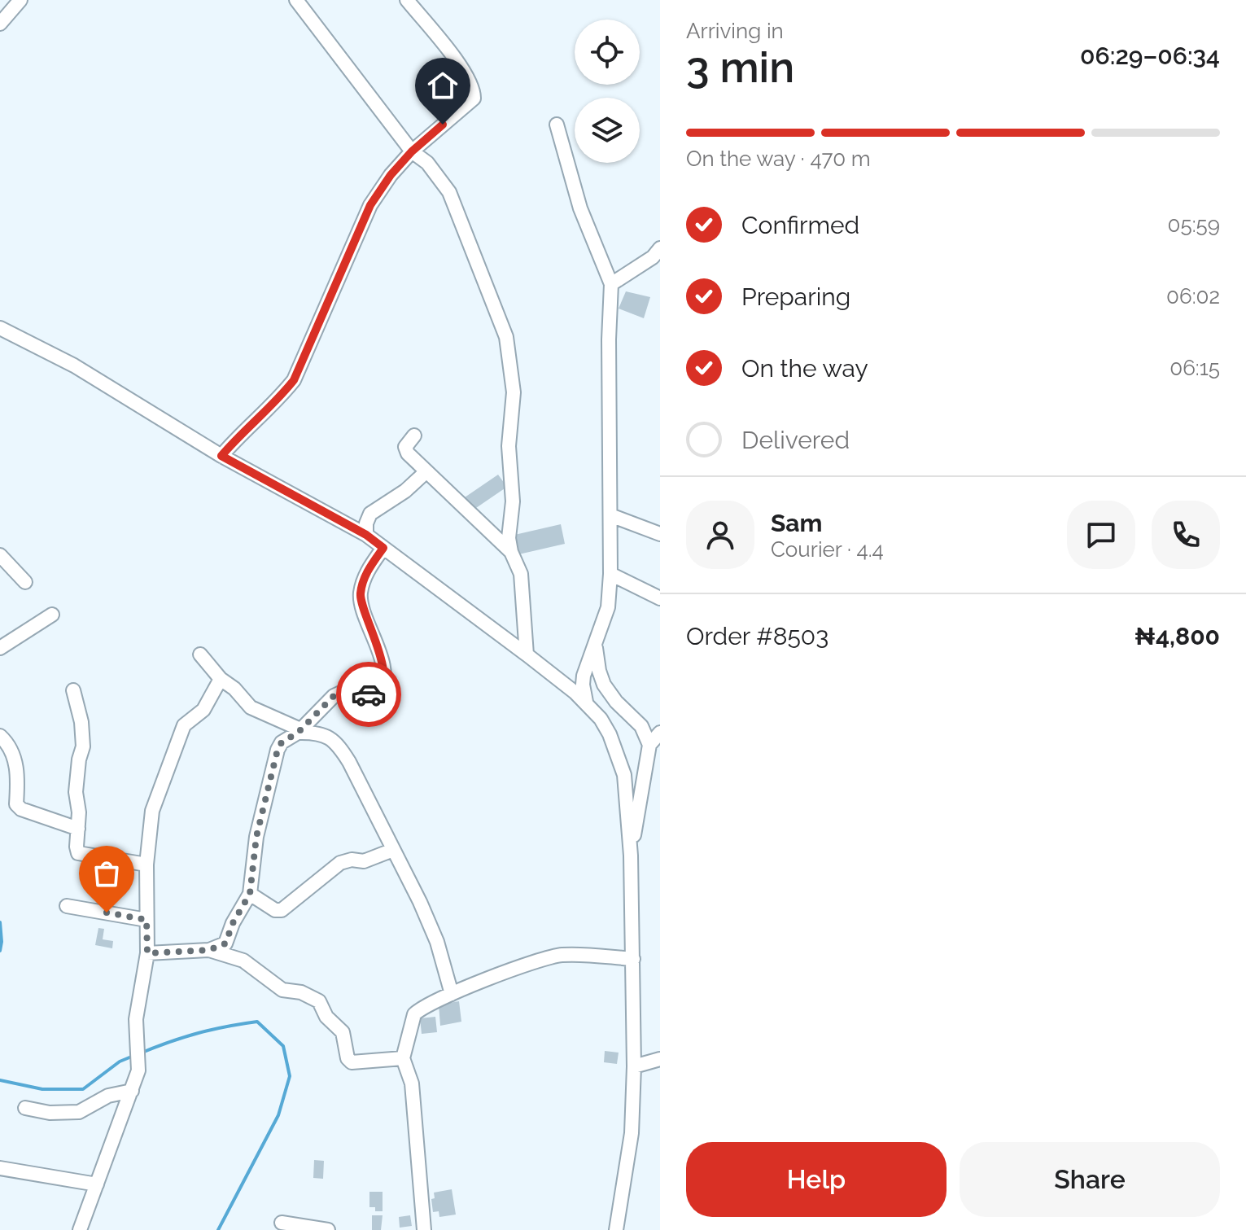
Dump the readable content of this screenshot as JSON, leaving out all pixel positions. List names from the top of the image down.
{
  "page": {
    "heading": ["3 min", "Arriving in", "06:29–06:34"],
    "panel": [
      "Sam",
      "Courier · 4.4",
      "Order #8503",
      "₦4,800"
    ],
    "bar": "On the way · 470 m",
    "list": [
      ["Confirmed", "05:59"],
      ["Preparing", "06:02"],
      ["On the way", "06:15"],
      "Delivered"
    ],
    "buttons": ["Help", "Share"]
  }
}
